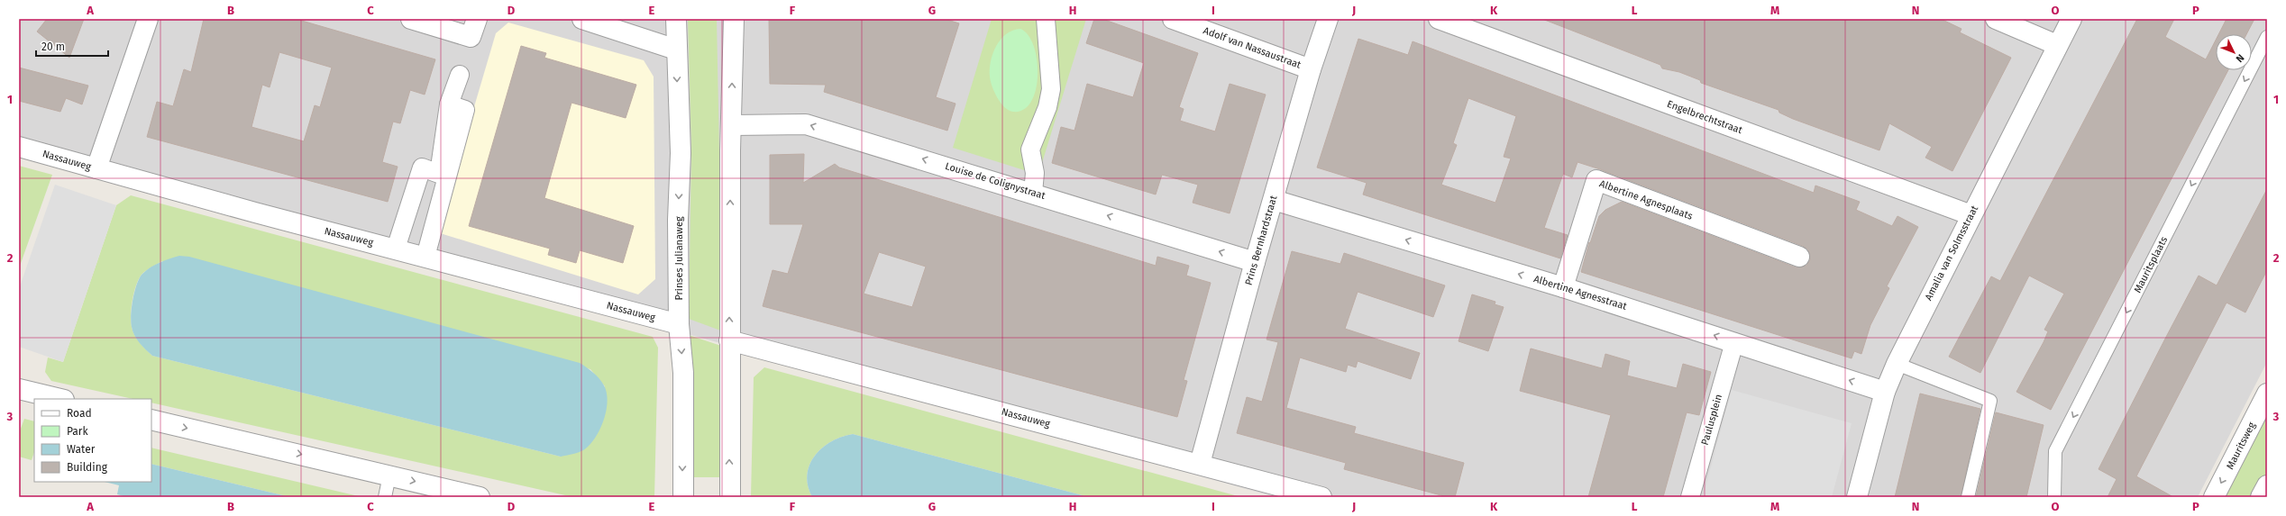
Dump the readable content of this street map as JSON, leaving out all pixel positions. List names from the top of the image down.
{
  "streets": {
    "street": [
      "Adolf van Nassaustraat",
      "Engelbrechtstraat",
      "Nassauweg",
      "Louise de Colignystraat",
      "Albertine Agnesplaats",
      "Prins Bernhardstraat",
      "Amalia van Solmsstraat",
      "Prinses Julianaweg",
      "Albertine Agnesstraat",
      "Paulusplein",
      "Mauritsweg"
    ],
    "lane": ["Mauritsplaats"]
  },
  "crossings": [
    ["Adolf van Nassaustraat", "Prins Bernhardstraat"],
    ["Engelbrechtstraat", "Amalia van Solmsstraat"],
    ["Nassauweg", "Prins Bernhardstraat"],
    ["Nassauweg", "Prinses Julianaweg"],
    ["Louise de Colignystraat", "Prins Bernhardstraat"],
    ["Albertine Agnesplaats", "Albertine Agnesstraat"],
    ["Prins Bernhardstraat", "Albertine Agnesstraat"],
    ["Amalia van Solmsstraat", "Albertine Agnesstraat"],
    ["Albertine Agnesstraat", "Paulusplein"]
  ],
  "one_way": [
    "Louise de Colignystraat",
    "Mauritsplaats",
    "Albertine Agnesstraat",
    "Mauritsweg"
  ],
  "legend": [
    "Road",
    "Park",
    "Water",
    "Building"
  ],
  "scale_bar": "20 m",
  "north": "bottom right",
  "grid": {
    "columns": [
      "A",
      "B",
      "C",
      "D",
      "E",
      "F",
      "G",
      "H",
      "I",
      "J",
      "K",
      "L",
      "M",
      "N",
      "O",
      "P"
    ],
    "rows": ["1", "2", "3"]
  }
}
